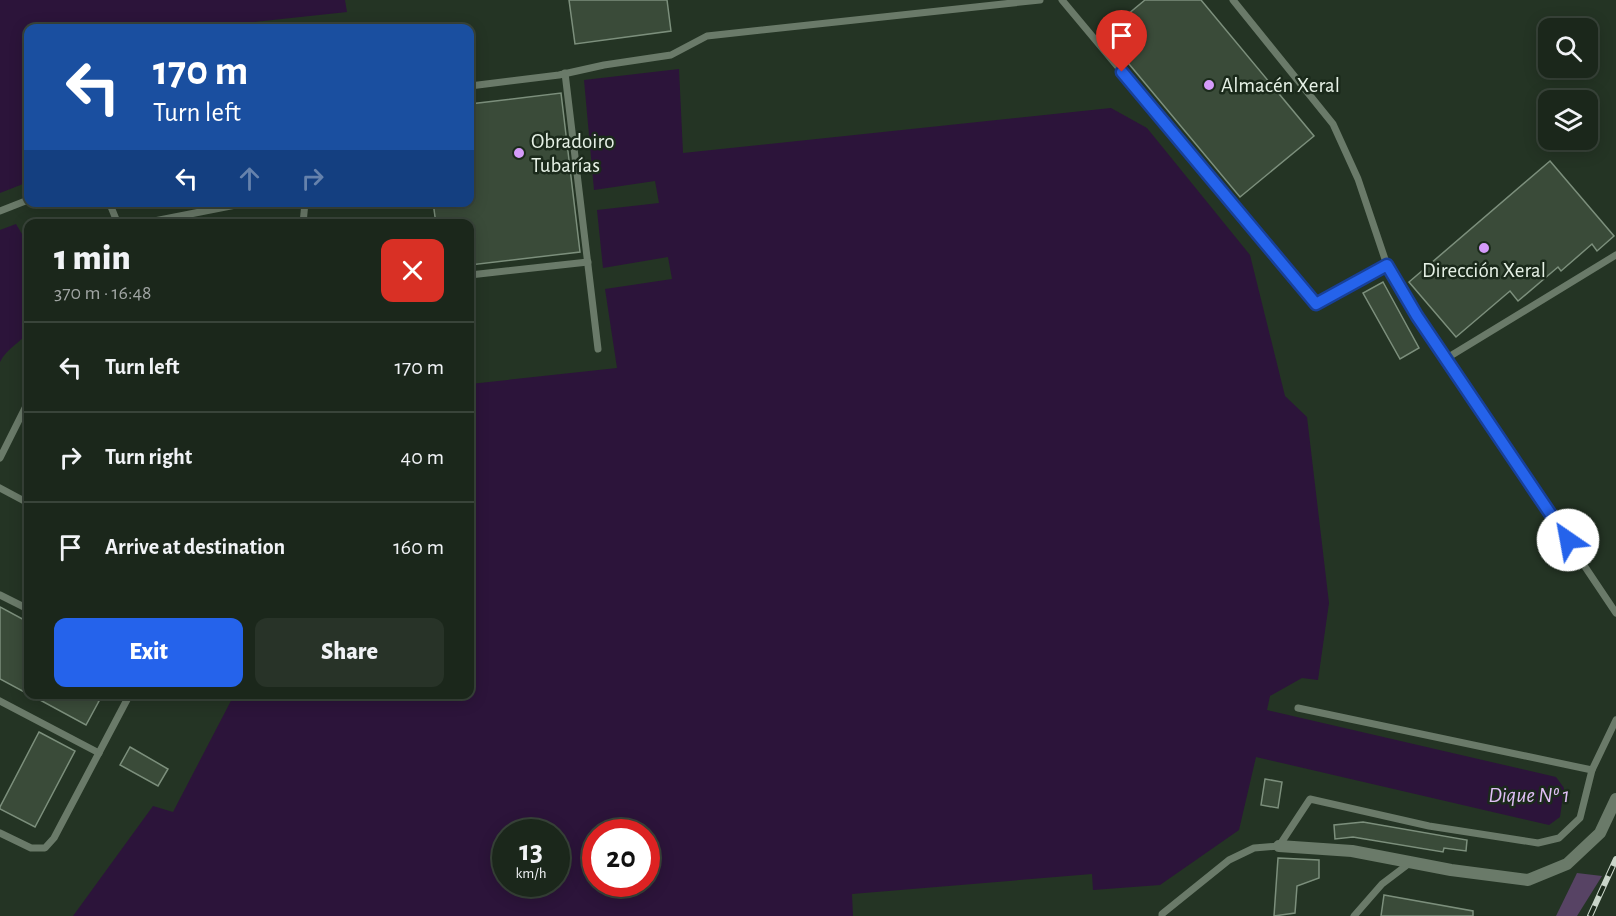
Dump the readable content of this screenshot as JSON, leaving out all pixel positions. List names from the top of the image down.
{
  "water": ["Dique Nº 1"],
  "places": ["Almacén Xeral", "Obradoiro Tubarías", "Dirección Xeral"],
  "page": {
    "turn": ["170 m", "Turn left"],
    "heading": ["1 min", "370 m · 16:48"],
    "list": [
      {
        "name": "Turn left",
        "value": "170 m"
      },
      {
        "name": "Turn right",
        "value": "40 m"
      },
      {
        "name": "Arrive at destination",
        "value": "160 m"
      }
    ],
    "buttons": ["Exit", "Share"],
    "speed": "13 km/h",
    "limit": "20"
  }
}
